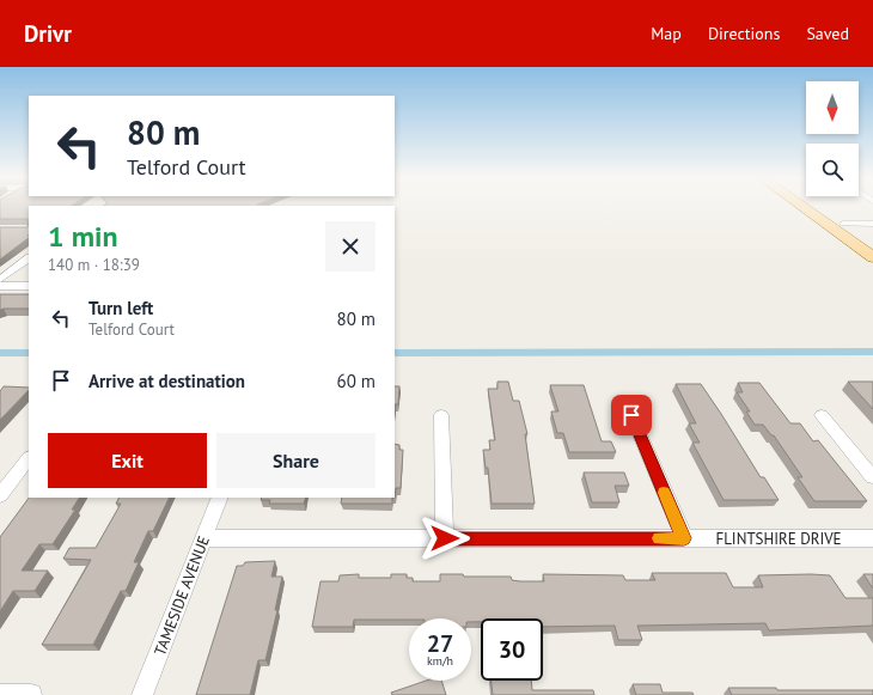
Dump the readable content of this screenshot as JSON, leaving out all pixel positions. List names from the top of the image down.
{
  "streets": {
    "street": ["FLINTSHIRE DRIVE", "TAMESIDE AVENUE"]
  },
  "crossings": [
    ["FLINTSHIRE DRIVE", "TAMESIDE AVENUE"]
  ],
  "north": "bottom",
  "page": {
    "header": "Drivr",
    "nav": ["Map", "Directions", "Saved"],
    "turn": ["80 m", "Telford Court"],
    "heading": ["1 min", "140 m · 18:39"],
    "list": [
      {
        "name": "Turn left",
        "note": "Telford Court",
        "value": "80 m"
      },
      {
        "name": "Arrive at destination",
        "value": "60 m"
      }
    ],
    "buttons": ["Exit", "Share"],
    "speed": "27 km/h",
    "limit": "30"
  }
}
